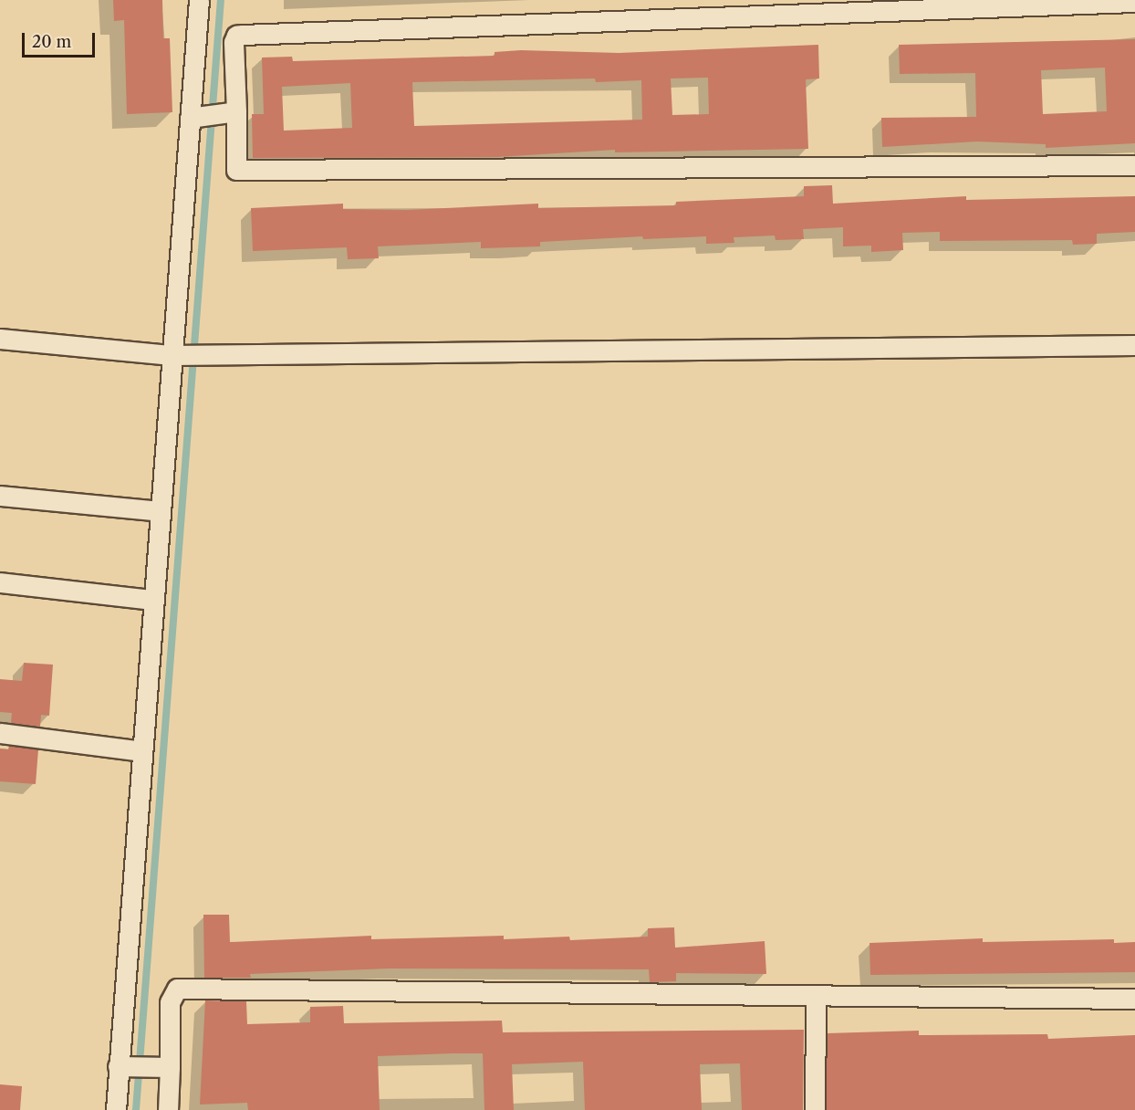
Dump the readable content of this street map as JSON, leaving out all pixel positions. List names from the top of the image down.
{
  "scale_bar": "20 m"
}
